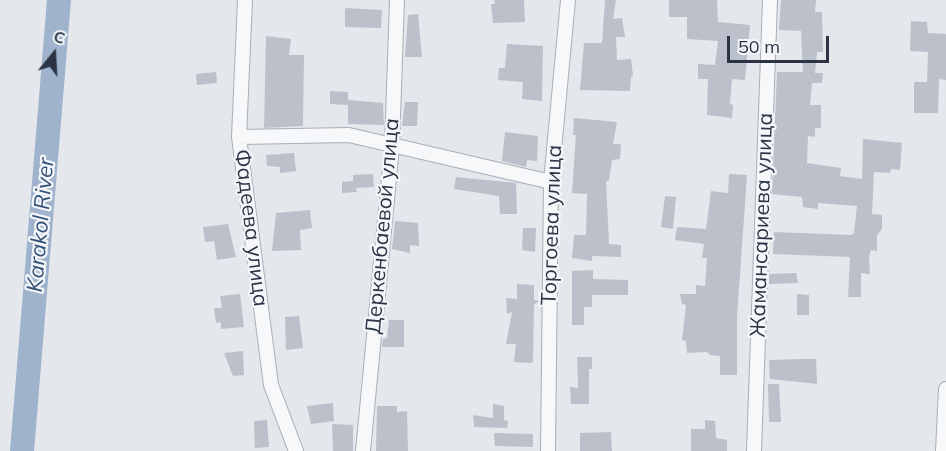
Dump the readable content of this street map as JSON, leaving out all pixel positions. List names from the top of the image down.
{
  "streets": {
    "street": [
      "Торгоева улица",
      "Жамансариева улица",
      "Деркенбаевой улица",
      "Фадеева улица"
    ]
  },
  "water": ["Karakol River"],
  "scale_bar": "50 m",
  "north": "top"
}
